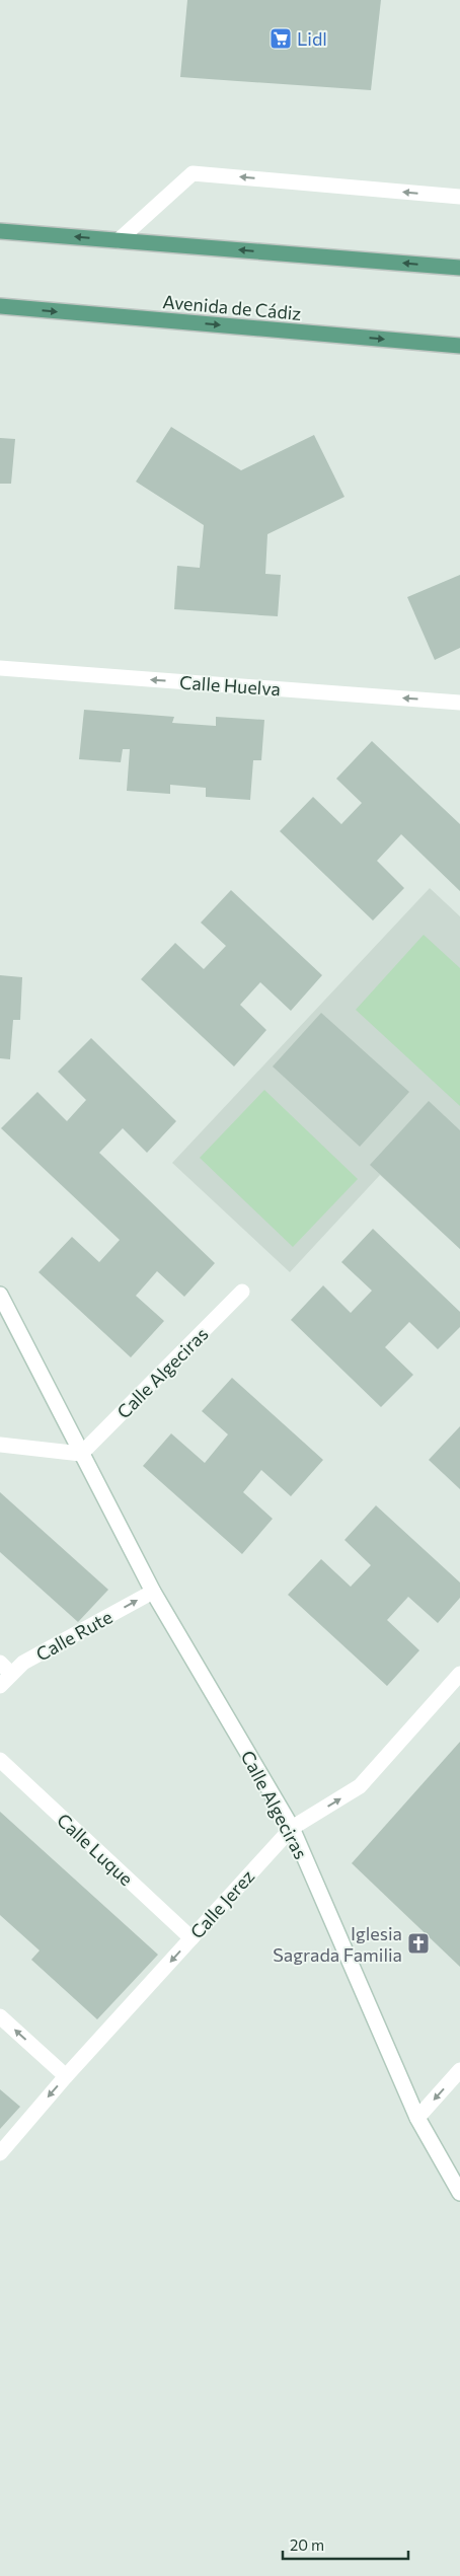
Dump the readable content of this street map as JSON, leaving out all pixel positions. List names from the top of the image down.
{
  "streets": {
    "main road": ["Avenida de Cádiz"],
    "street": [
      "Calle Huelva",
      "Calle Algeciras",
      "Calle Rute",
      "Calle Luque",
      "Calle Jerez"
    ]
  },
  "crossings": [
    ["Calle Algeciras", "Calle Rute"],
    ["Calle Algeciras", "Calle Jerez"],
    ["Calle Luque", "Calle Jerez"]
  ],
  "one_way": ["Calle Huelva", "Calle Rute"],
  "places": {
    "supermarket": ["Lidl"],
    "church": ["Iglesia Sagrada Familia"]
  },
  "scale_bar": "20 m"
}
